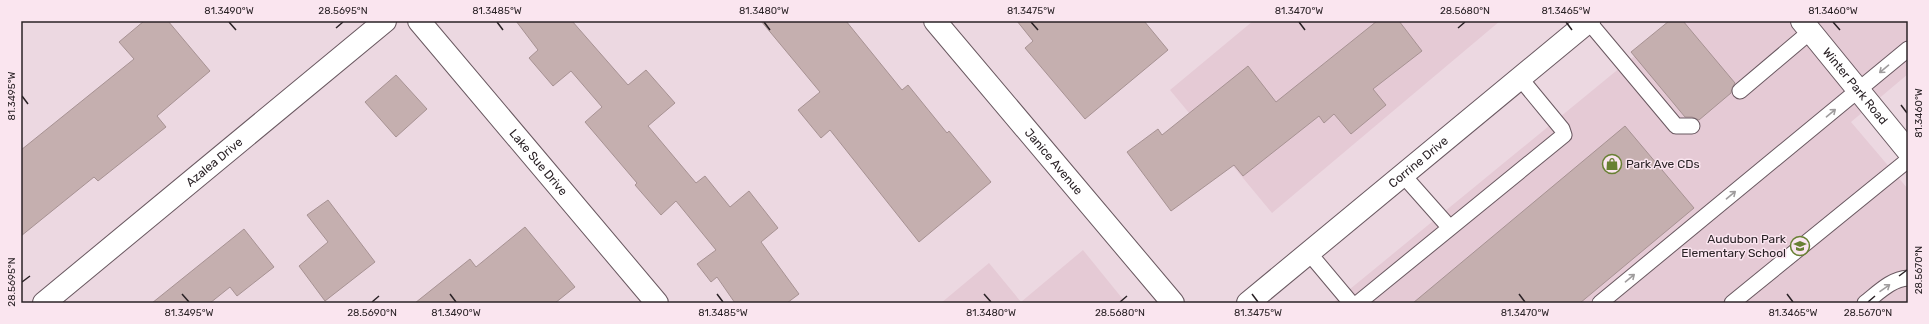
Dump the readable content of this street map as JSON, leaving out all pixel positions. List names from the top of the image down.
{
  "streets": {
    "street": [
      "Winter Park Road",
      "Azalea Drive",
      "Lake Sue Drive",
      "Janice Avenue",
      "Corrine Drive"
    ]
  },
  "places": {
    "shop": ["Park Ave CDs"],
    "school or university": ["Audubon Park Elementary School"]
  },
  "coordinates": [
    "81.3490°W",
    "28.5695°N",
    "81.3485°W",
    "81.3480°W",
    "81.3475°W",
    "81.3470°W",
    "28.5680°N",
    "81.3465°W",
    "81.3460°W",
    "81.3495°W",
    "28.5670°N",
    "28.5690°N"
  ]
}
